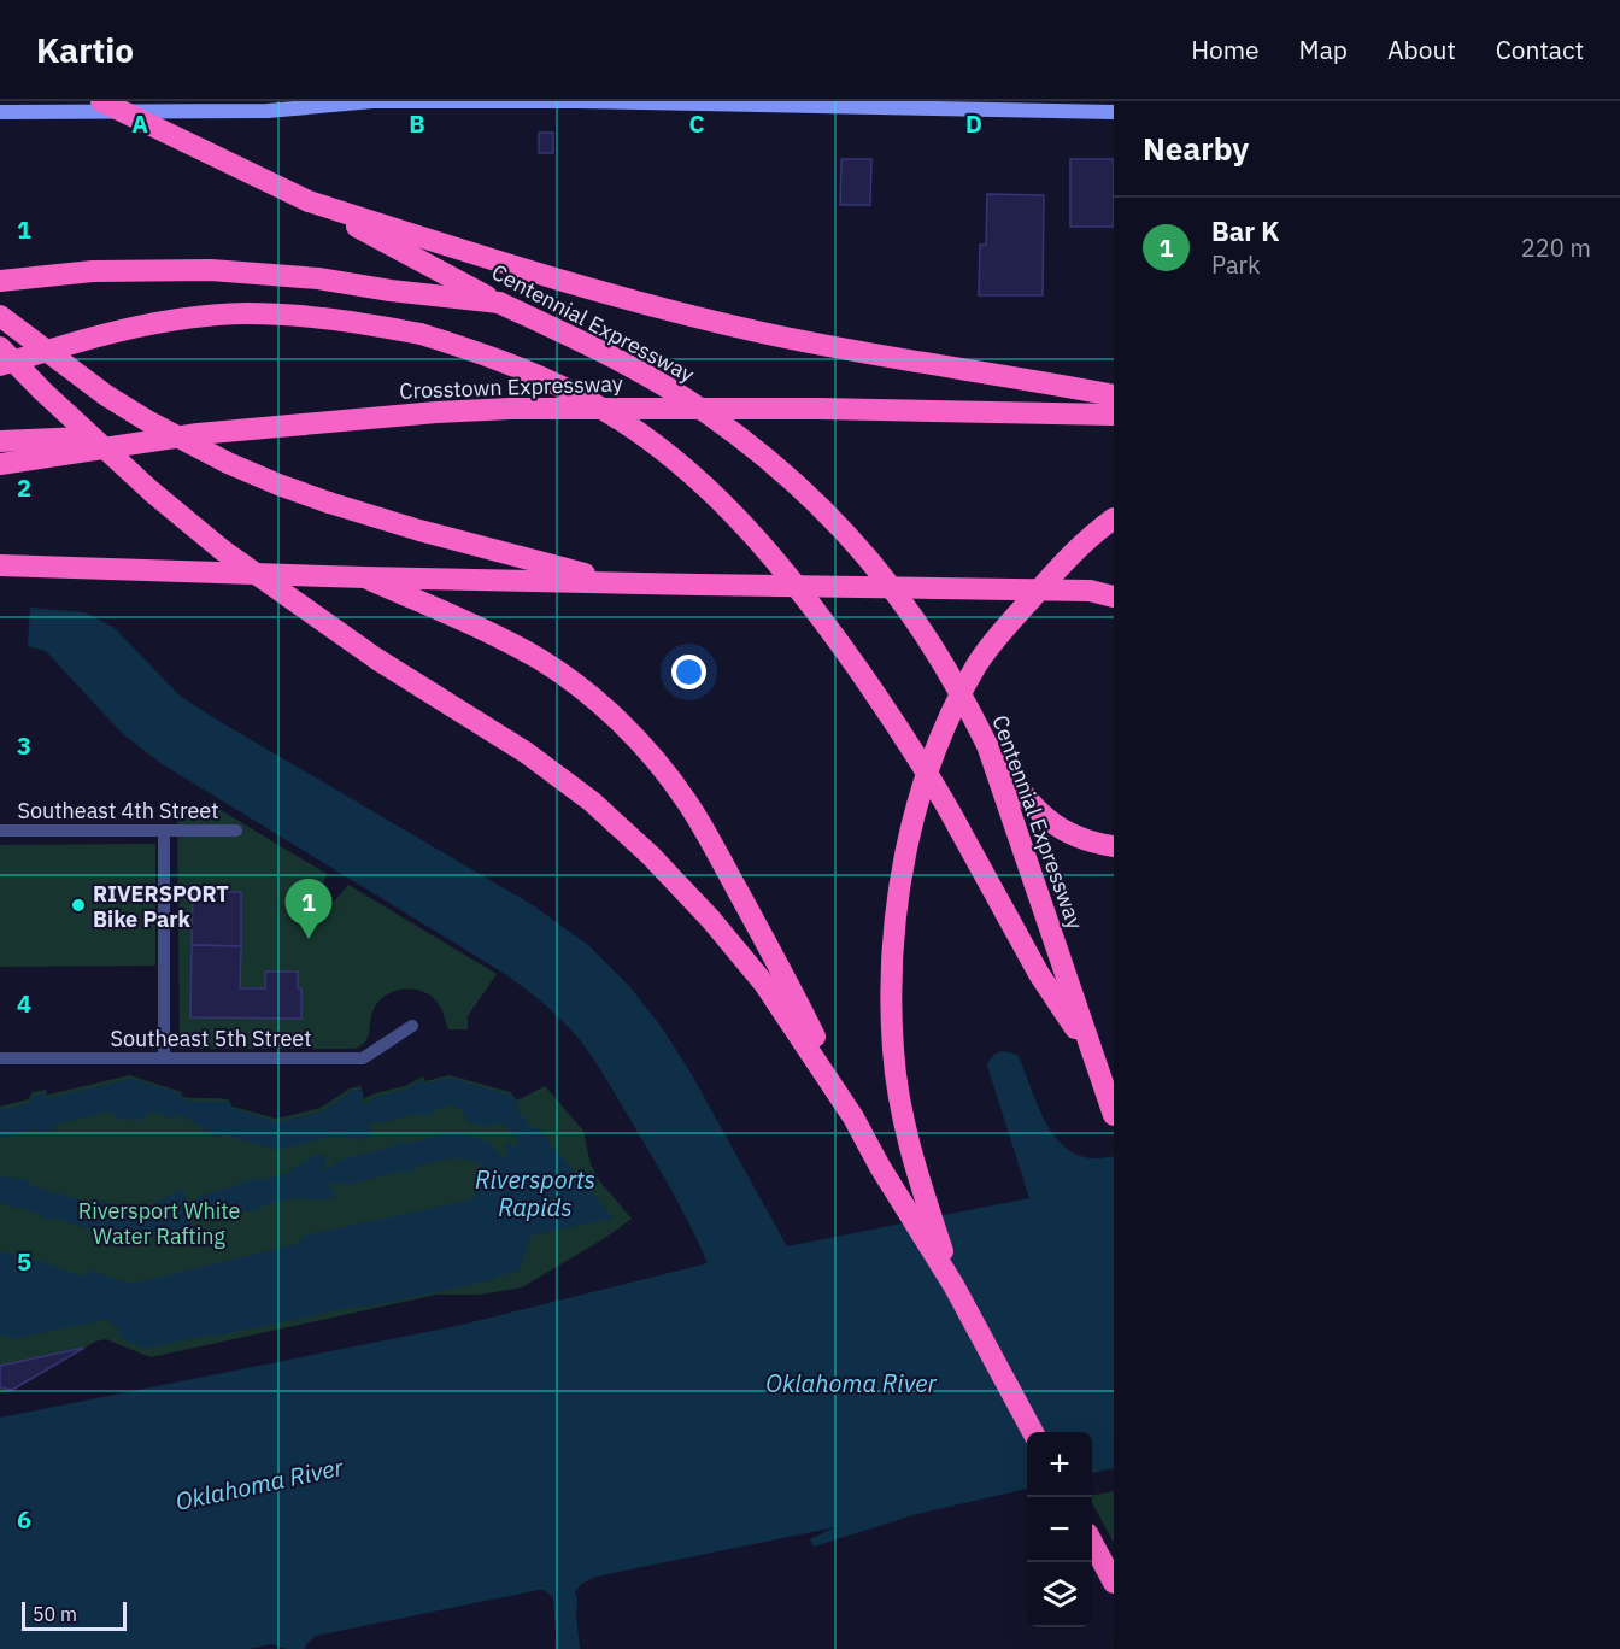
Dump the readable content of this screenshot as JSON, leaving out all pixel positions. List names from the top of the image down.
{
  "streets": {
    "highway": ["Centennial Expressway", "Crosstown Expressway"],
    "street": ["Southeast 4th Street", "Southeast 5th Street"]
  },
  "water": ["Riversports Rapids", "Oklahoma River"],
  "parks": ["Riversport White Water Rafting"],
  "places": ["RIVERSPORT Bike Park"],
  "scale_bar": "50 m",
  "page": {
    "header": "Kartio",
    "nav": [
      "Home",
      "Map",
      "About",
      "Contact"
    ],
    "heading": "Nearby",
    "list": [
      {
        "mark": "1",
        "name": "Bar K",
        "note": "Park",
        "value": "220 m"
      }
    ],
    "pins": "1",
    "map_buttons": ["+", "−"],
    "scale": "50 m"
  },
  "grid": {
    "columns": [
      "A",
      "B",
      "C",
      "D"
    ],
    "rows": [
      "1",
      "2",
      "3",
      "4",
      "5",
      "6"
    ]
  }
}
